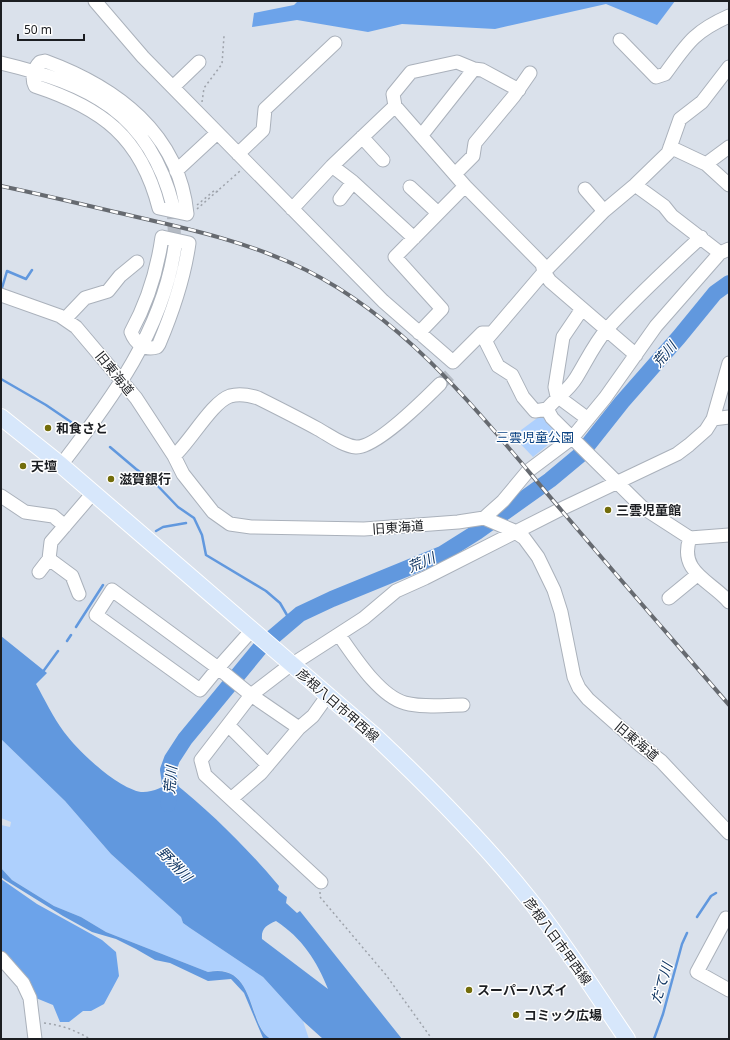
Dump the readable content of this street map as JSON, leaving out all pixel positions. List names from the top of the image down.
{
  "streets": {
    "main road": ["彦根八日市甲西線"],
    "street": ["旧東海道"]
  },
  "water": ["荒川", "野洲川", "だて川"],
  "parks": ["三雲児童公園"],
  "places": [
    "和食さと",
    "天壇",
    "滋賀銀行",
    "三雲児童館",
    "スーパーハズイ",
    "コミック広場"
  ],
  "scale_bar": "50 m"
}
